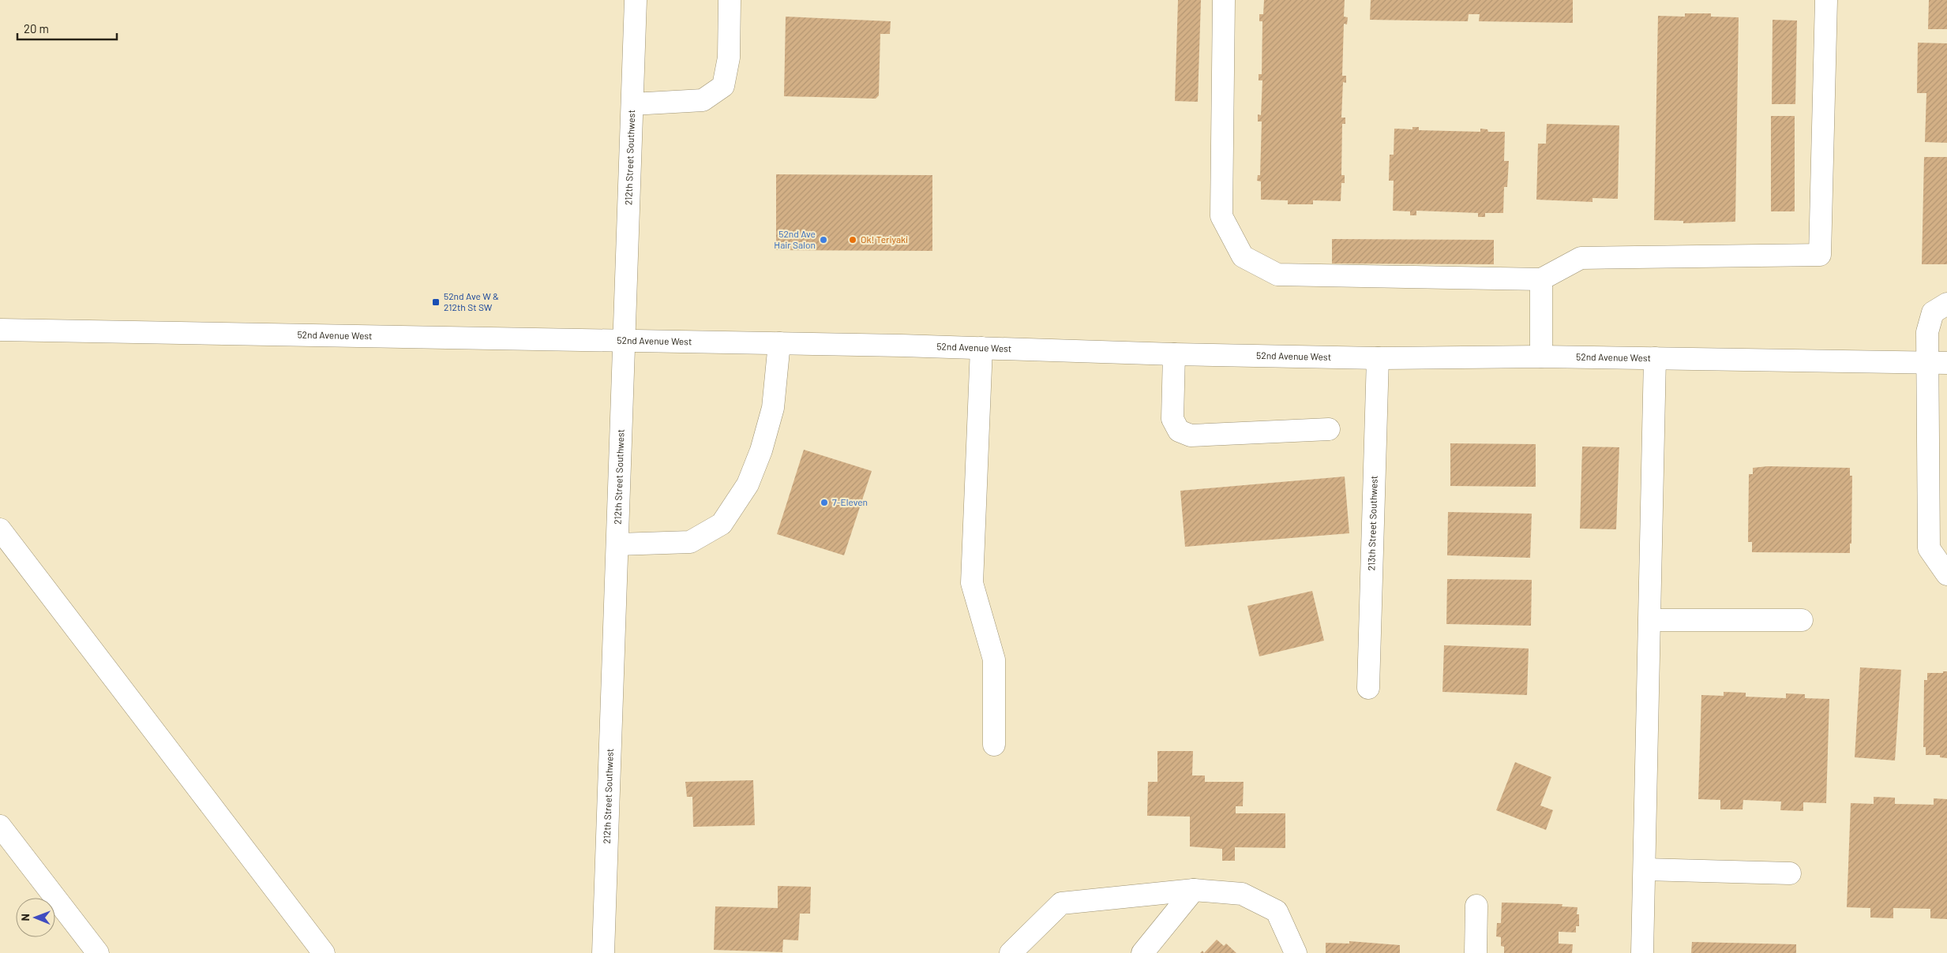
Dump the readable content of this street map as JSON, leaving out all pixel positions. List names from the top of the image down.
{
  "streets": {
    "main road": ["212th Street Southwest", "52nd Avenue West", "213th Street Southwest"]
  },
  "crossings": [
    ["212th Street Southwest", "52nd Avenue West"],
    ["52nd Avenue West", "213th Street Southwest"]
  ],
  "places": {
    "other": ["52nd Ave Hair Salon", "Ok! Teriyaki", "7-Eleven"],
    "transit": ["52nd Ave W & 212th St SW"]
  },
  "scale_bar": "20 m",
  "north": "left"
}
